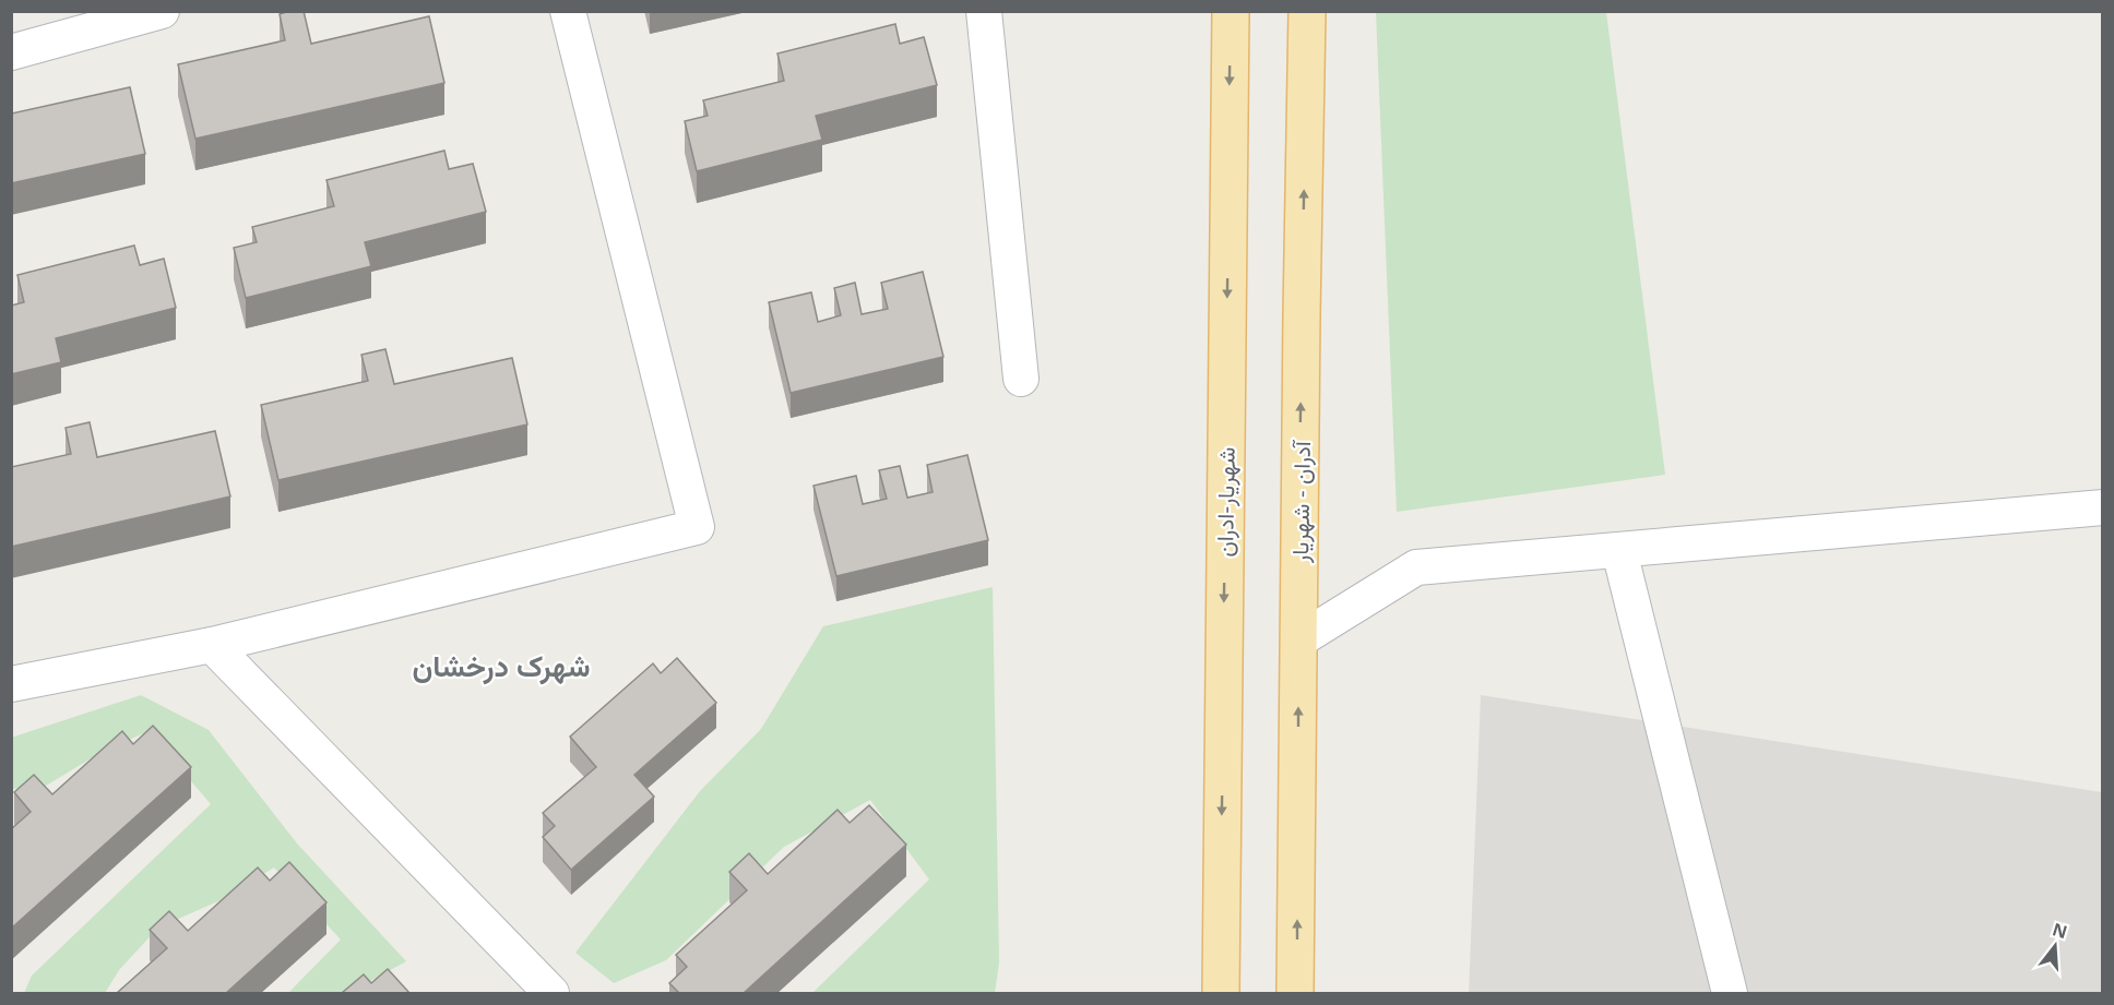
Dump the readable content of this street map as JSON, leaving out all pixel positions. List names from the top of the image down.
{
  "streets": {
    "main road": ["شهریار-ادران", "آدران - شهریار"]
  },
  "one_way": ["شهریار-ادران", "آدران - شهریار"],
  "districts": ["شهرک درخشان"],
  "north": "top"
}
